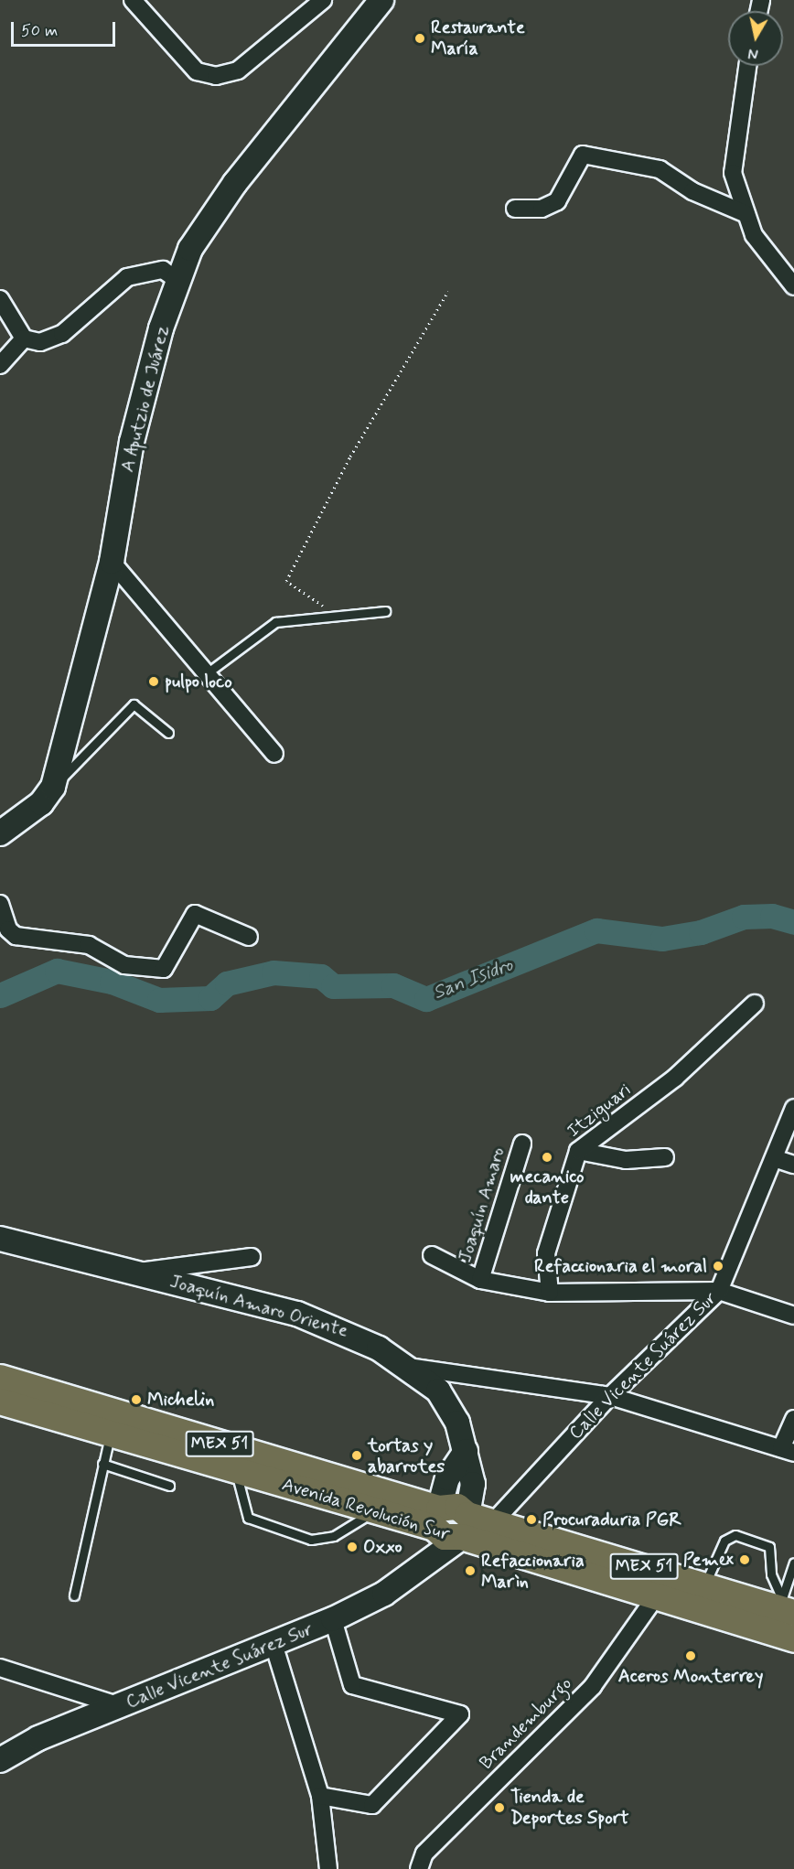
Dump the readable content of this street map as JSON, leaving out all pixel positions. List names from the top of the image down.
{
  "streets": {
    "main road": ["MEX 51", "Avenida Revolución Sur"],
    "street": [
      "A Aputzio de Juárez",
      "Itziguari",
      "Joaquín Amaro",
      "Joaquín Amaro Oriente",
      "Calle Vicente Suárez Sur",
      "Brandemburgo"
    ]
  },
  "crossings": [
    ["Joaquín Amaro Oriente", "Calle Vicente Suárez Sur"],
    ["Joaquín Amaro Oriente", "Avenida Revolución Sur"],
    ["Calle Vicente Suárez Sur", "Avenida Revolución Sur"],
    ["Avenida Revolución Sur", "Brandemburgo"]
  ],
  "water": ["San Isidro"],
  "places": [
    "Restaurante María",
    "pulpo loco",
    "mecanico dante",
    "Refaccionaria el moral",
    "Michelin",
    "tortas y abarrotes",
    "Procuraduria PGR",
    "Oxxo",
    "Pemex",
    "Refaccionaria Marìn",
    "Aceros Monterrey",
    "Tienda de Deportes Sport"
  ],
  "scale_bar": "50 m",
  "north": "bottom"
}
